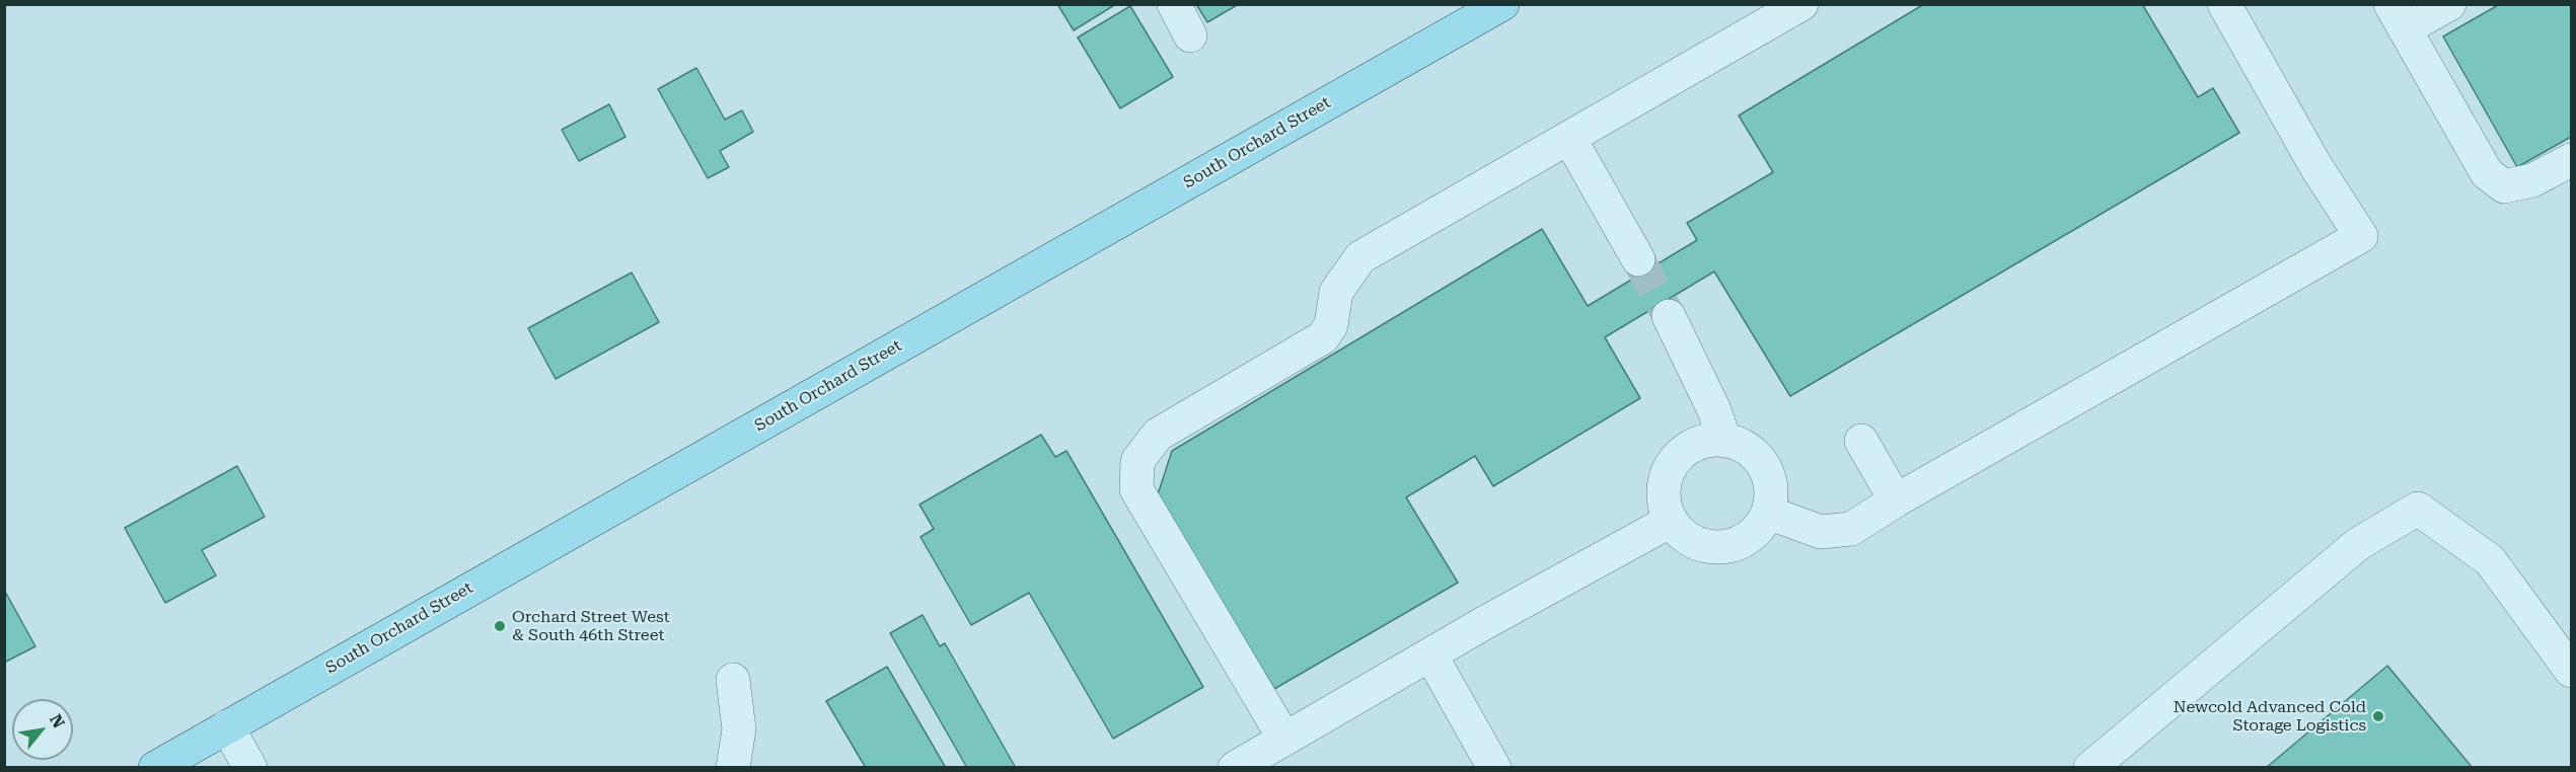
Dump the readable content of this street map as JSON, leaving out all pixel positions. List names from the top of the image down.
{
  "streets": {
    "main road": ["South Orchard Street"]
  },
  "places": ["Orchard Street West & South 46th Street", "Newcold Advanced Cold Storage Logistics"],
  "north": "top right"
}
